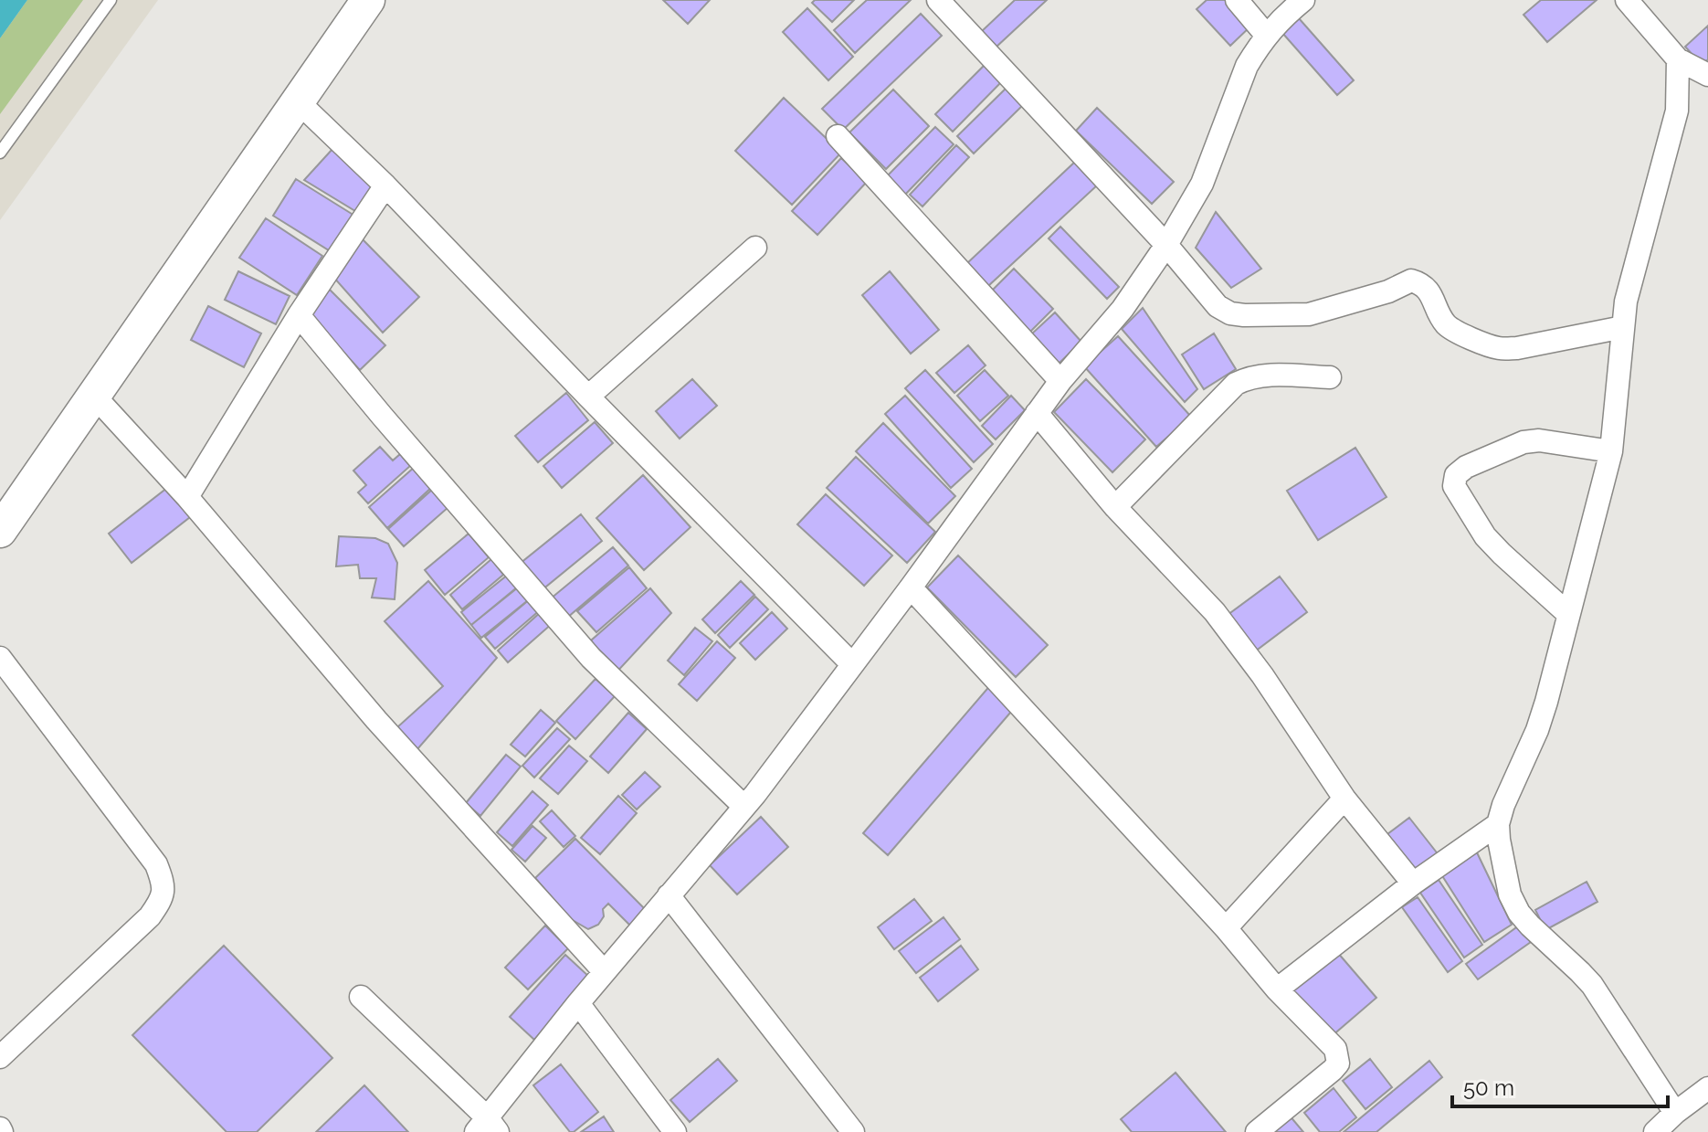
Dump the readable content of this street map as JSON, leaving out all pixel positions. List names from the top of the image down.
{
  "scale_bar": "50 m"
}
